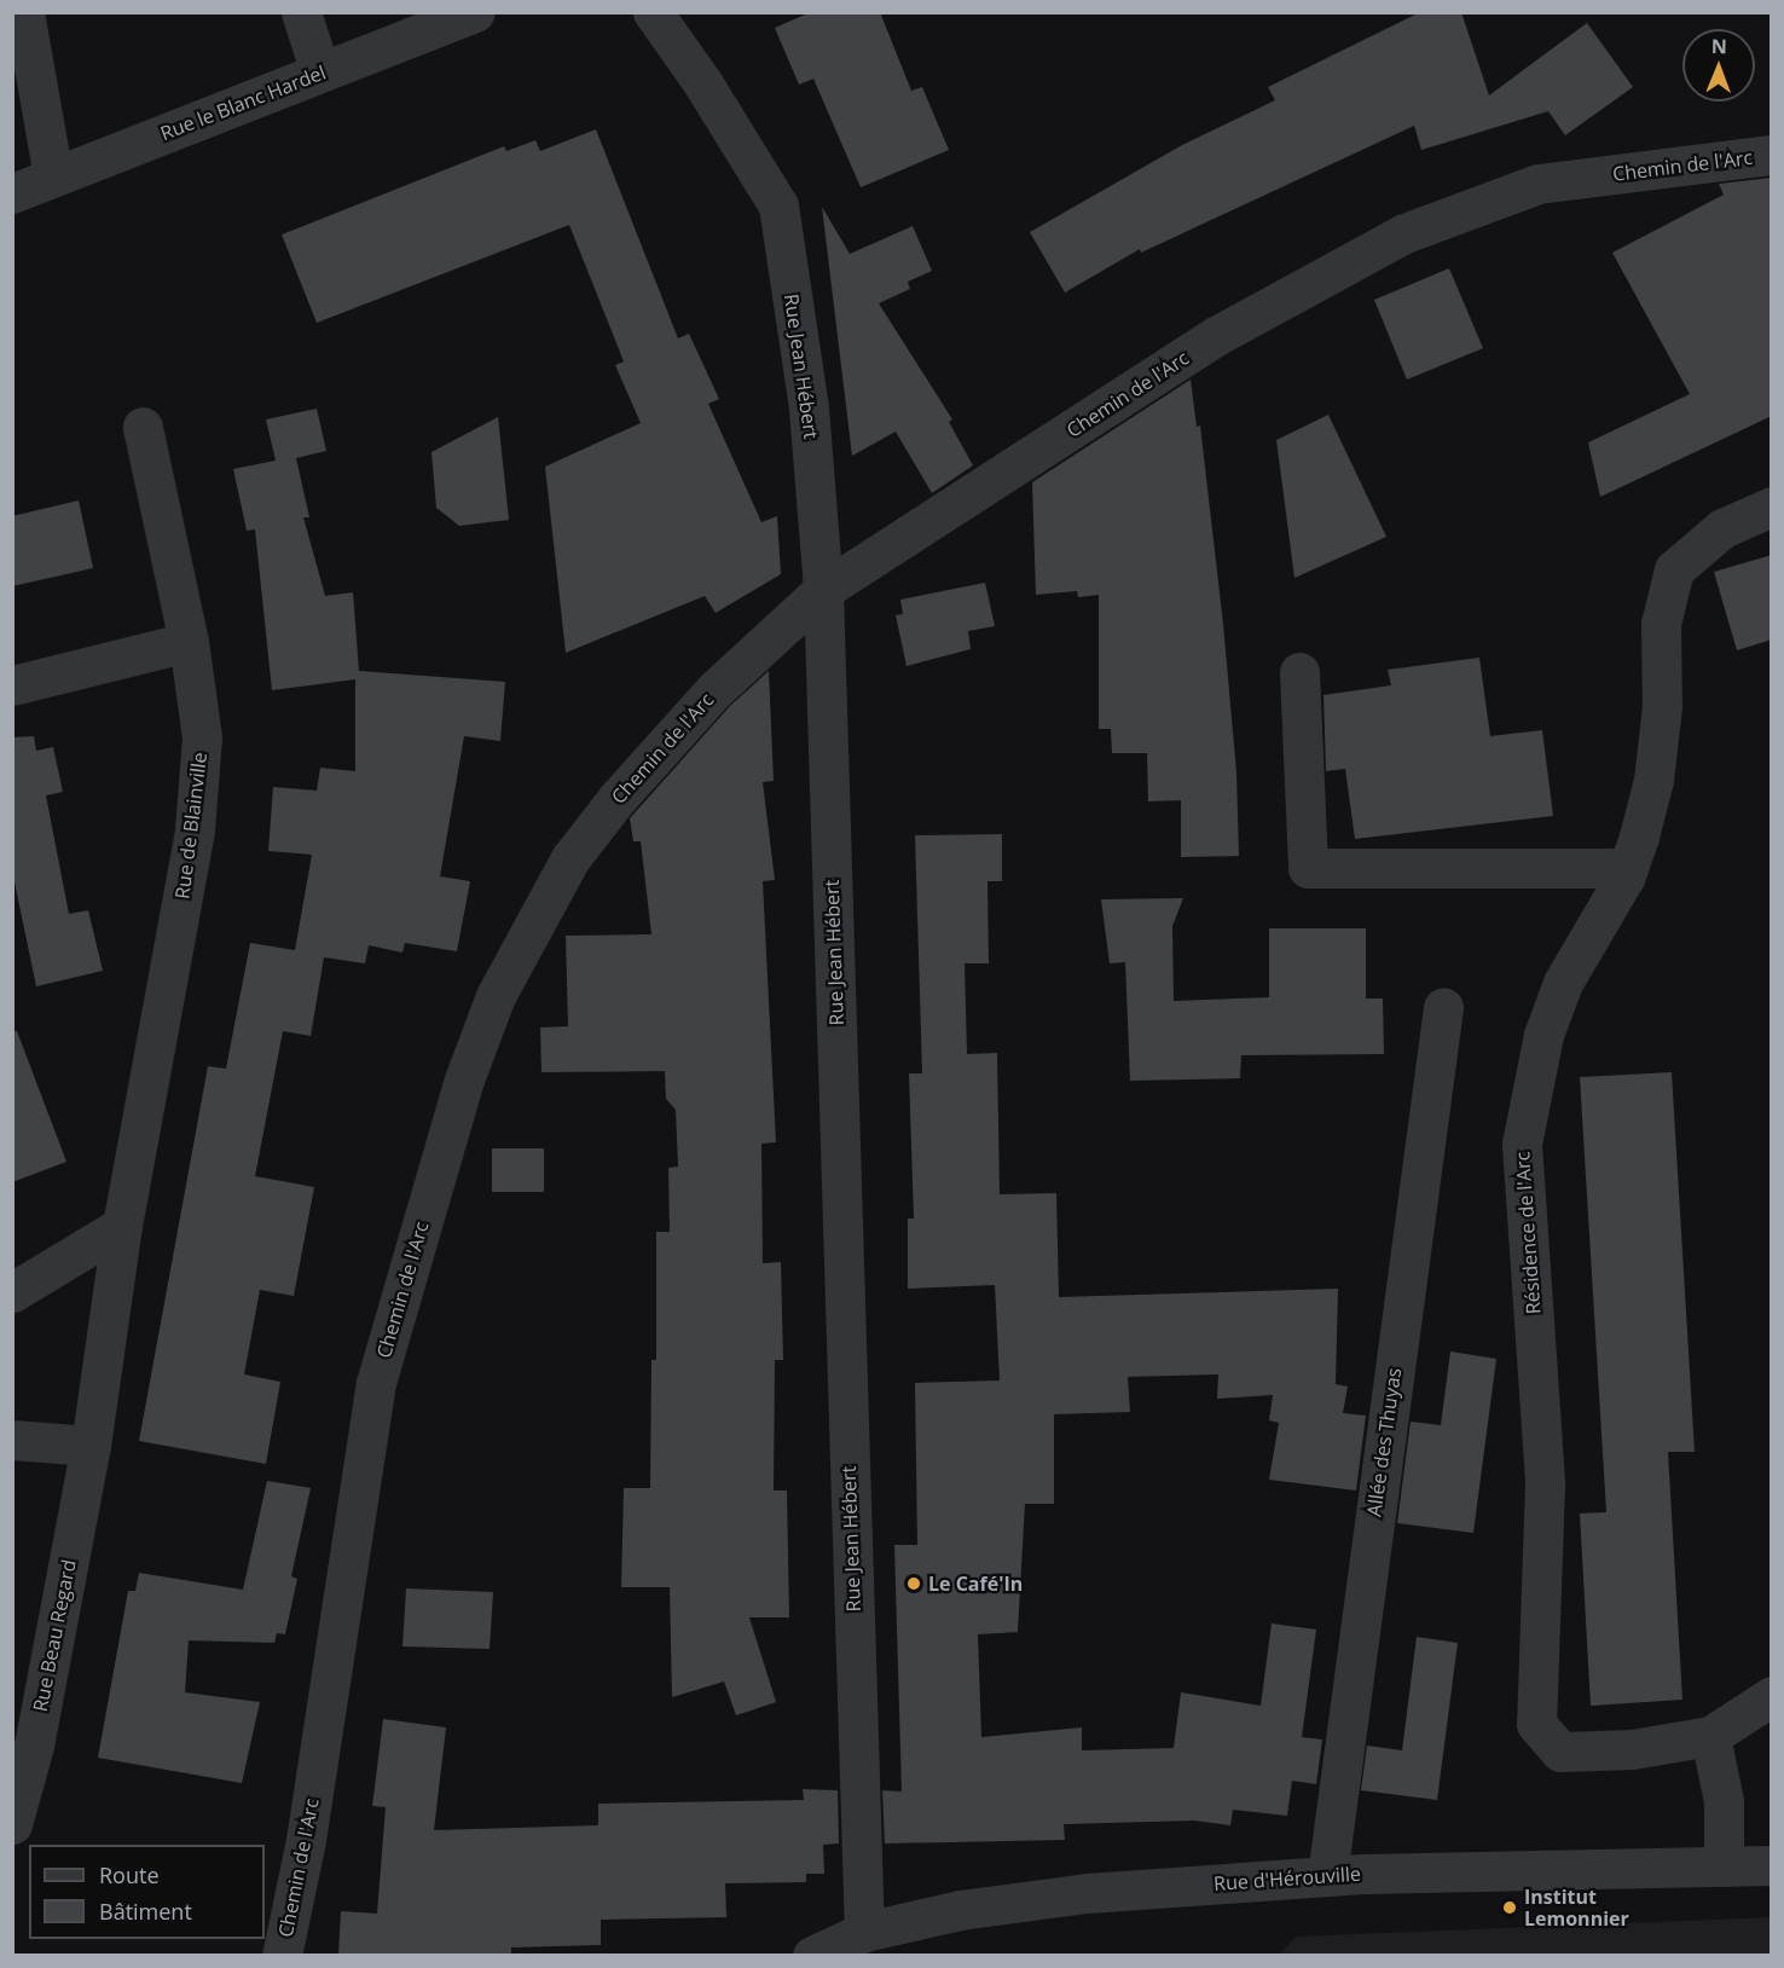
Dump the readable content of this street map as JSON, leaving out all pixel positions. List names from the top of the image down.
{
  "streets": {
    "street": [
      "Rue le Blanc Hardel",
      "Chemin de l'Arc",
      "Rue Jean Hébert",
      "Rue de Blainville",
      "Résidence de l'Arc",
      "Allée des Thuyas",
      "Rue Beau Regard",
      "Rue d'Hérouville"
    ]
  },
  "crossings": [
    ["Chemin de l'Arc", "Rue Jean Hébert"],
    ["Rue Jean Hébert", "Rue d'Hérouville"],
    ["Rue de Blainville", "Rue Beau Regard"],
    ["Allée des Thuyas", "Rue d'Hérouville"]
  ],
  "places": ["Le Café'In", "Institut Lemonnier"],
  "legend": ["Route", "Bâtiment"],
  "north": "top"
}
